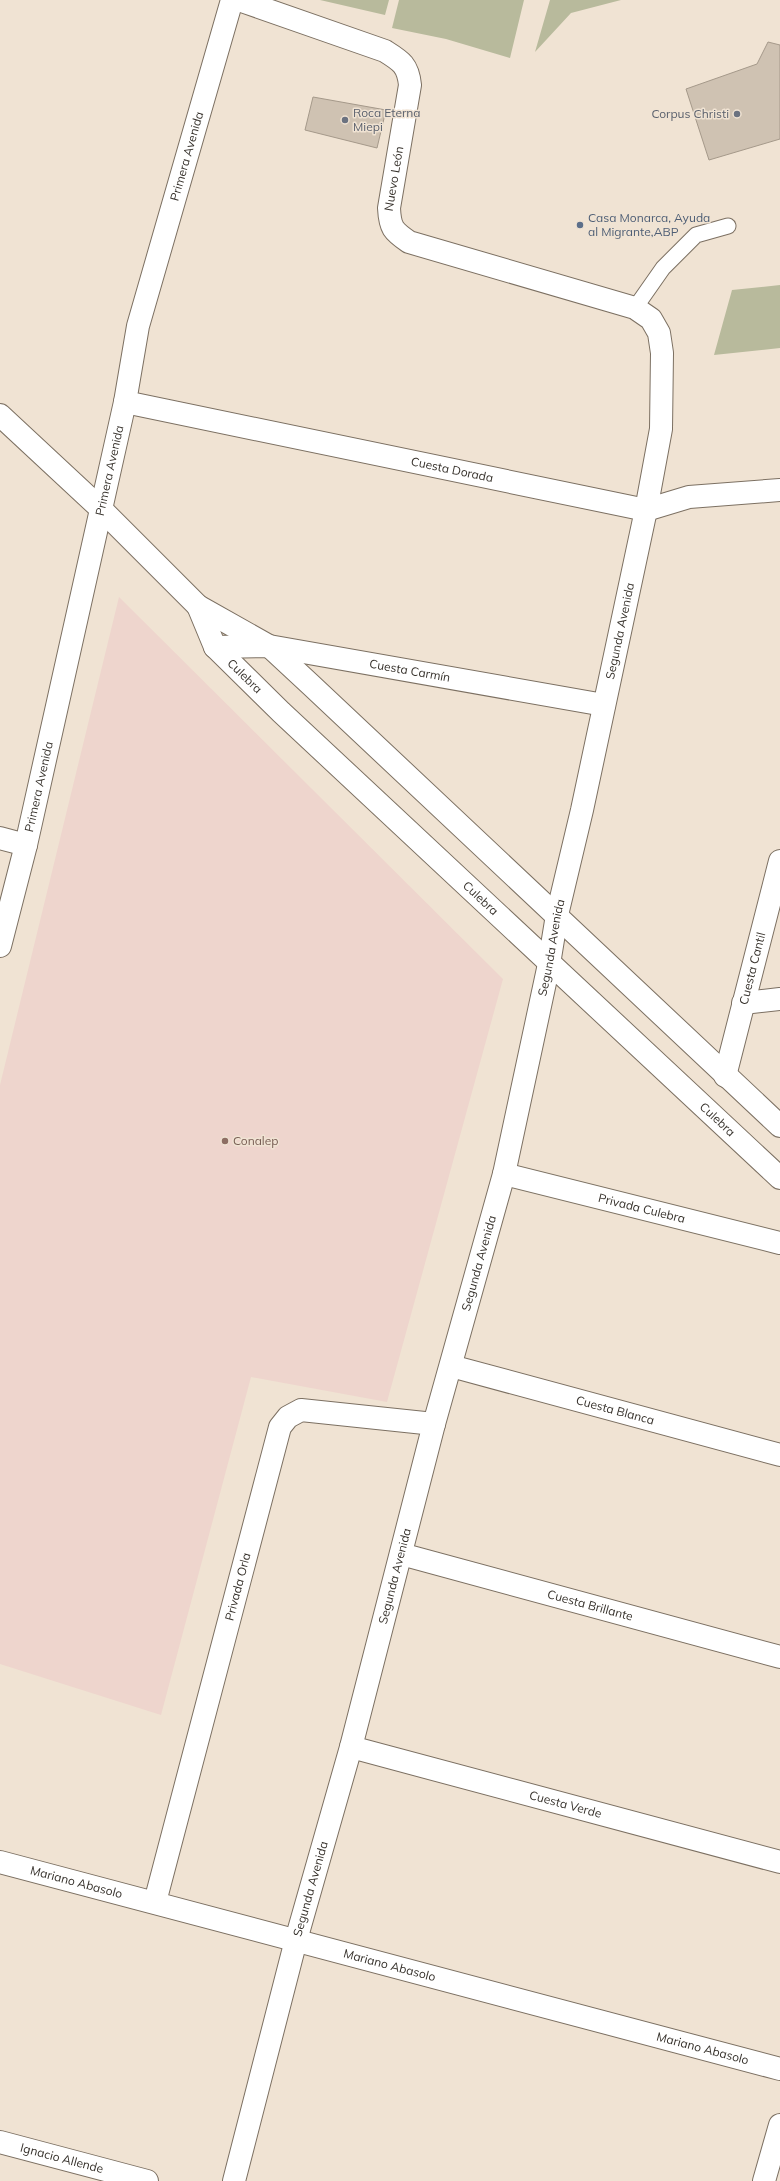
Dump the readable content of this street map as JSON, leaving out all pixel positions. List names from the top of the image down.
{
  "streets": {
    "street": [
      "Primera Avenida",
      "Nuevo León",
      "Cuesta Dorada",
      "Segunda Avenida",
      "Cuesta Carmín",
      "Culebra",
      "Cuesta Cantil",
      "Privada Culebra",
      "Cuesta Blanca",
      "Privada Orla",
      "Cuesta Brillante",
      "Cuesta Verde",
      "Mariano Abasolo",
      "Ignacio Allende"
    ]
  },
  "crossings": [
    ["Primera Avenida", "Cuesta Dorada"],
    ["Primera Avenida", "Culebra"],
    ["Nuevo León", "Segunda Avenida"],
    ["Cuesta Dorada", "Segunda Avenida"],
    ["Segunda Avenida", "Cuesta Carmín"],
    ["Segunda Avenida", "Culebra"],
    ["Segunda Avenida", "Privada Culebra"],
    ["Segunda Avenida", "Cuesta Blanca"],
    ["Segunda Avenida", "Privada Orla"],
    ["Segunda Avenida", "Cuesta Brillante"],
    ["Segunda Avenida", "Cuesta Verde"],
    ["Segunda Avenida", "Mariano Abasolo"],
    ["Cuesta Carmín", "Culebra"],
    ["Culebra", "Cuesta Cantil"],
    ["Privada Orla", "Mariano Abasolo"]
  ],
  "places": [
    "Corpus Christi",
    "Roca Eterna Miepi",
    "Casa Monarca, Ayuda al Migrante,ABP",
    "Conalep"
  ]
}
